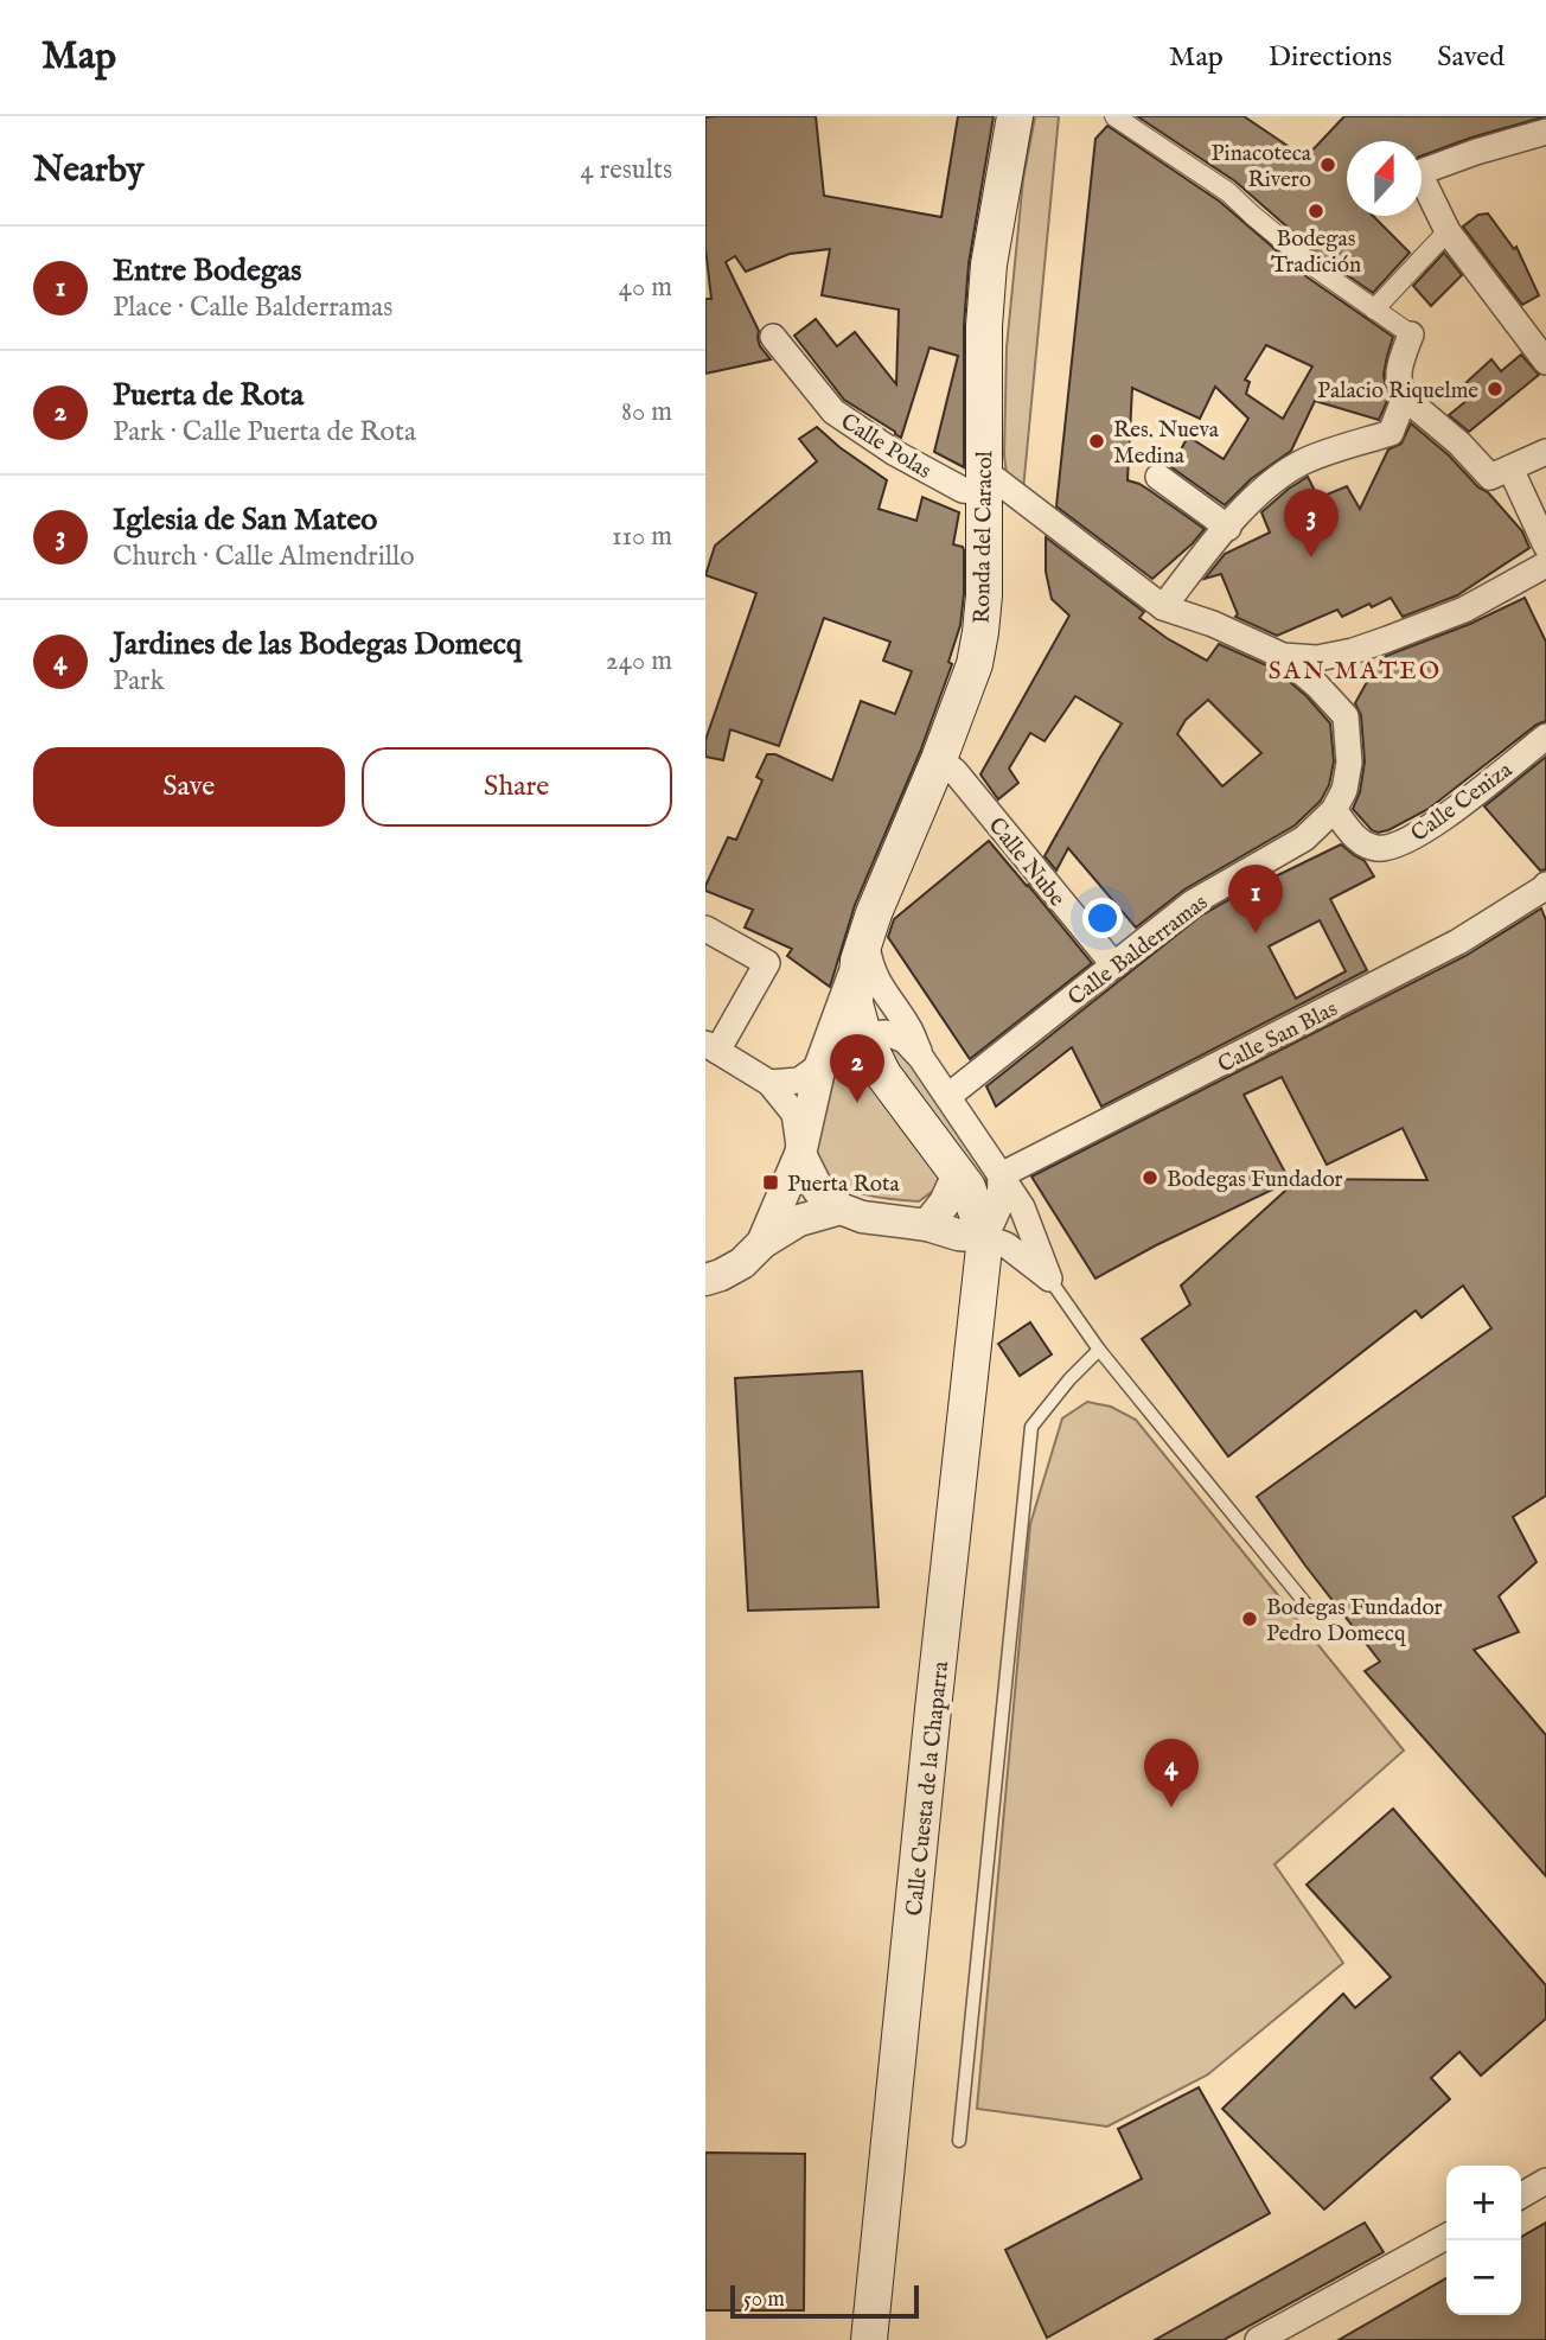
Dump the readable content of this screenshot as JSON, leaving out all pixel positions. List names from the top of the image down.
{
  "streets": {
    "main road": ["Ronda del Caracol", "Calle Cuesta de la Chaparra"],
    "street": [
      "Calle Polas",
      "Calle Ceniza",
      "Calle Nube",
      "Calle Balderramas",
      "Calle San Blas"
    ]
  },
  "crossings": [
    ["Calle Polas", "Ronda del Caracol"],
    ["Ronda del Caracol", "Calle Nube"],
    ["Ronda del Caracol", "Calle Cuesta de la Chaparra"],
    ["Calle Ceniza", "Calle Balderramas"],
    ["Calle Nube", "Calle Balderramas"]
  ],
  "districts": ["SAN MATEO"],
  "places": {
    "other": [
      "Pinacoteca Rivero",
      "Bodegas Tradición",
      "Palacio Riquelme",
      "Res. Nueva Medina",
      "Bodegas Fundador",
      "Bodegas Fundador Pedro Domecq"
    ],
    "transit": ["Puerta Rota"]
  },
  "scale_bar": "50 m",
  "north": "top",
  "page": {
    "header": "Map",
    "nav": ["Map", "Directions", "Saved"],
    "heading": ["Nearby", "4 results"],
    "list": [
      {
        "mark": "1",
        "name": "Entre Bodegas",
        "note": "Place · Calle Balderramas",
        "value": "40 m"
      },
      {
        "mark": "2",
        "name": "Puerta de Rota",
        "note": "Park · Calle Puerta de Rota",
        "value": "80 m"
      },
      {
        "mark": "3",
        "name": "Iglesia de San Mateo",
        "note": "Church · Calle Almendrillo",
        "value": "110 m"
      },
      {
        "mark": "4",
        "name": "Jardines de las Bodegas Domecq",
        "note": "Park",
        "value": "240 m"
      }
    ],
    "pins": [
      "3",
      "1",
      "2",
      "4"
    ],
    "buttons": ["Save", "Share"],
    "map_buttons": ["+", "−"],
    "scale": "50 m"
  }
}
